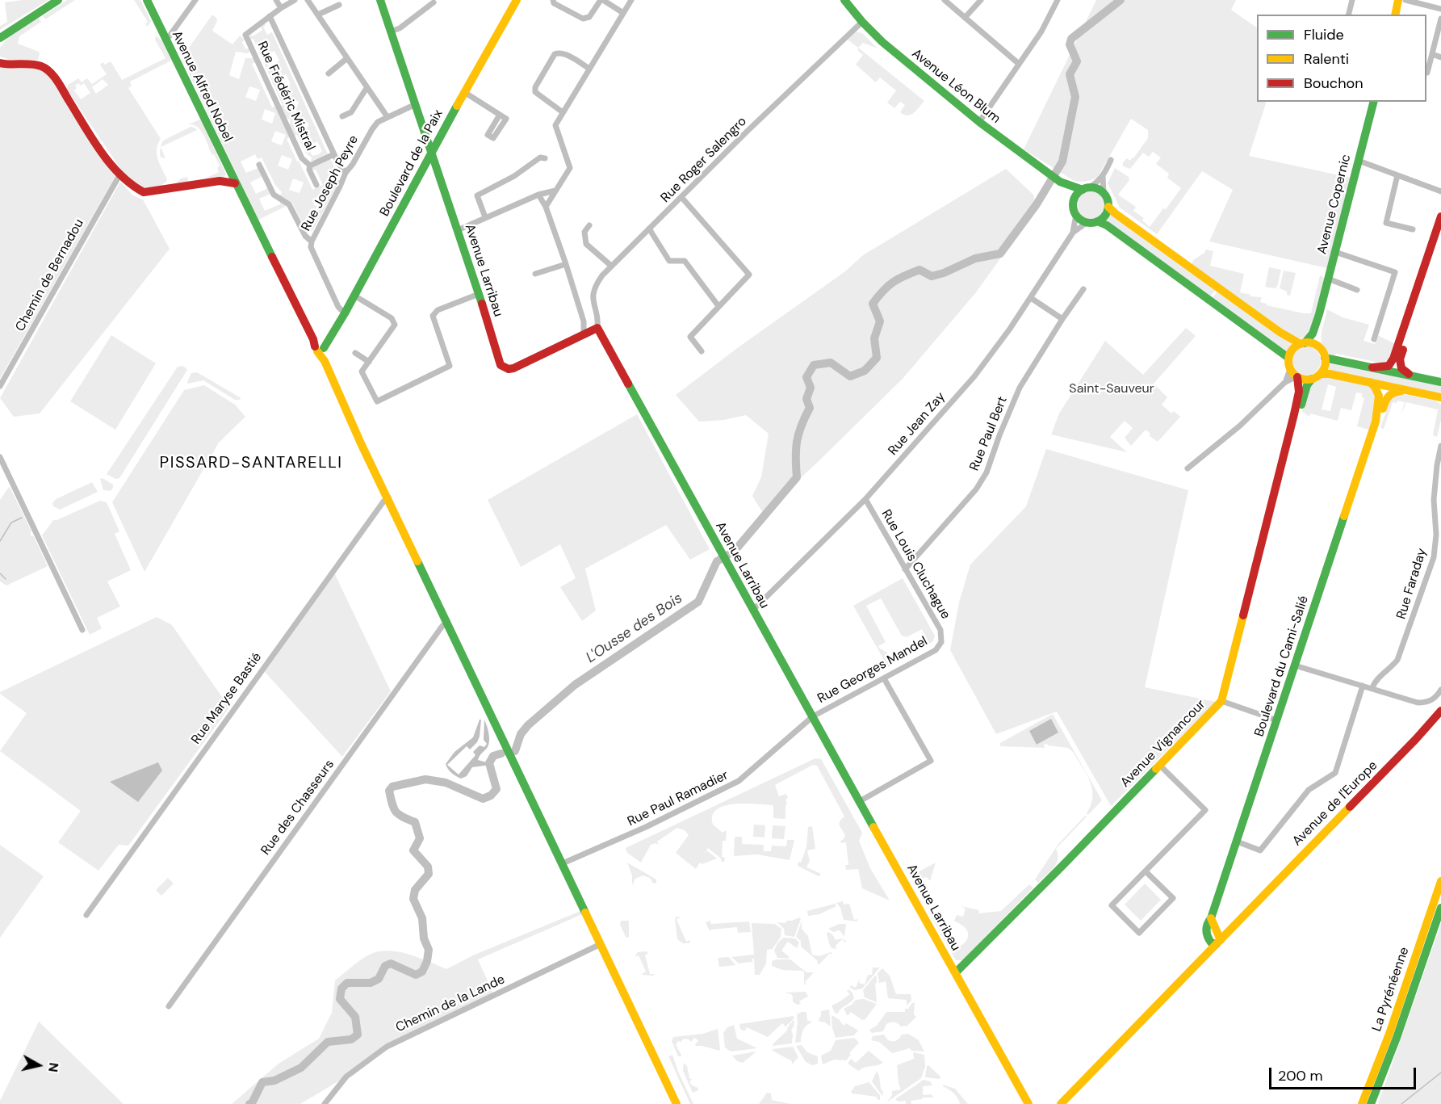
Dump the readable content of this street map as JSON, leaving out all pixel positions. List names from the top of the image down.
{
  "streets": {
    "main road": [
      "Avenue Alfred Nobel",
      "Avenue Léon Blum",
      "Boulevard de la Paix",
      "Avenue Copernic",
      "Avenue Larribau",
      "Boulevard du Cami-Salié",
      "Avenue Vignancour",
      "Avenue de l'Europe",
      "La Pyrénéenne"
    ],
    "street": [
      "Rue Frédéric Mistral",
      "Rue Roger Salengro",
      "Rue Joseph Peyre",
      "Chemin de Bernadou",
      "Rue Jean Zay",
      "Rue Paul Bert",
      "Rue Louis Cluchague",
      "Rue Faraday",
      "Rue Georges Mandel",
      "Rue Maryse Bastié",
      "Rue Paul Ramadier",
      "Rue des Chasseurs",
      "Chemin de la Lande"
    ]
  },
  "crossings": [
    ["Avenue Alfred Nobel", "Boulevard de la Paix"],
    ["Avenue Alfred Nobel", "Rue Maryse Bastié"],
    ["Avenue Alfred Nobel", "Rue Paul Ramadier"],
    ["Avenue Alfred Nobel", "Rue des Chasseurs"],
    ["Avenue Alfred Nobel", "Chemin de la Lande"],
    ["Avenue Léon Blum", "Rue Roger Salengro"],
    ["Avenue Léon Blum", "Rue Jean Zay"],
    ["Rue Frédéric Mistral", "Rue Joseph Peyre"],
    ["Rue Roger Salengro", "Avenue Larribau"],
    ["Boulevard de la Paix", "Avenue Larribau"],
    ["Rue Joseph Peyre", "Avenue Larribau"],
    ["Avenue Copernic", "Avenue Vignancour"],
    ["Avenue Larribau", "Rue Jean Zay"],
    ["Avenue Larribau", "Rue Georges Mandel"],
    ["Avenue Larribau", "Avenue Vignancour"],
    ["Avenue Larribau", "Rue Paul Ramadier"],
    ["Rue Jean Zay", "Rue Louis Cluchague"],
    ["Rue Paul Bert", "Rue Louis Cluchague"],
    ["Rue Louis Cluchague", "Rue Georges Mandel"],
    ["Boulevard du Cami-Salié", "Avenue de l'Europe"],
    ["Rue Georges Mandel", "Rue Paul Ramadier"]
  ],
  "districts": ["PISSARD-SANTARELLI"],
  "water": ["L'Ousse des Bois"],
  "parks": ["Saint-Sauveur"],
  "legend": ["Fluide", "Ralenti", "Bouchon"],
  "scale_bar": "200 m",
  "north": "right"
}
